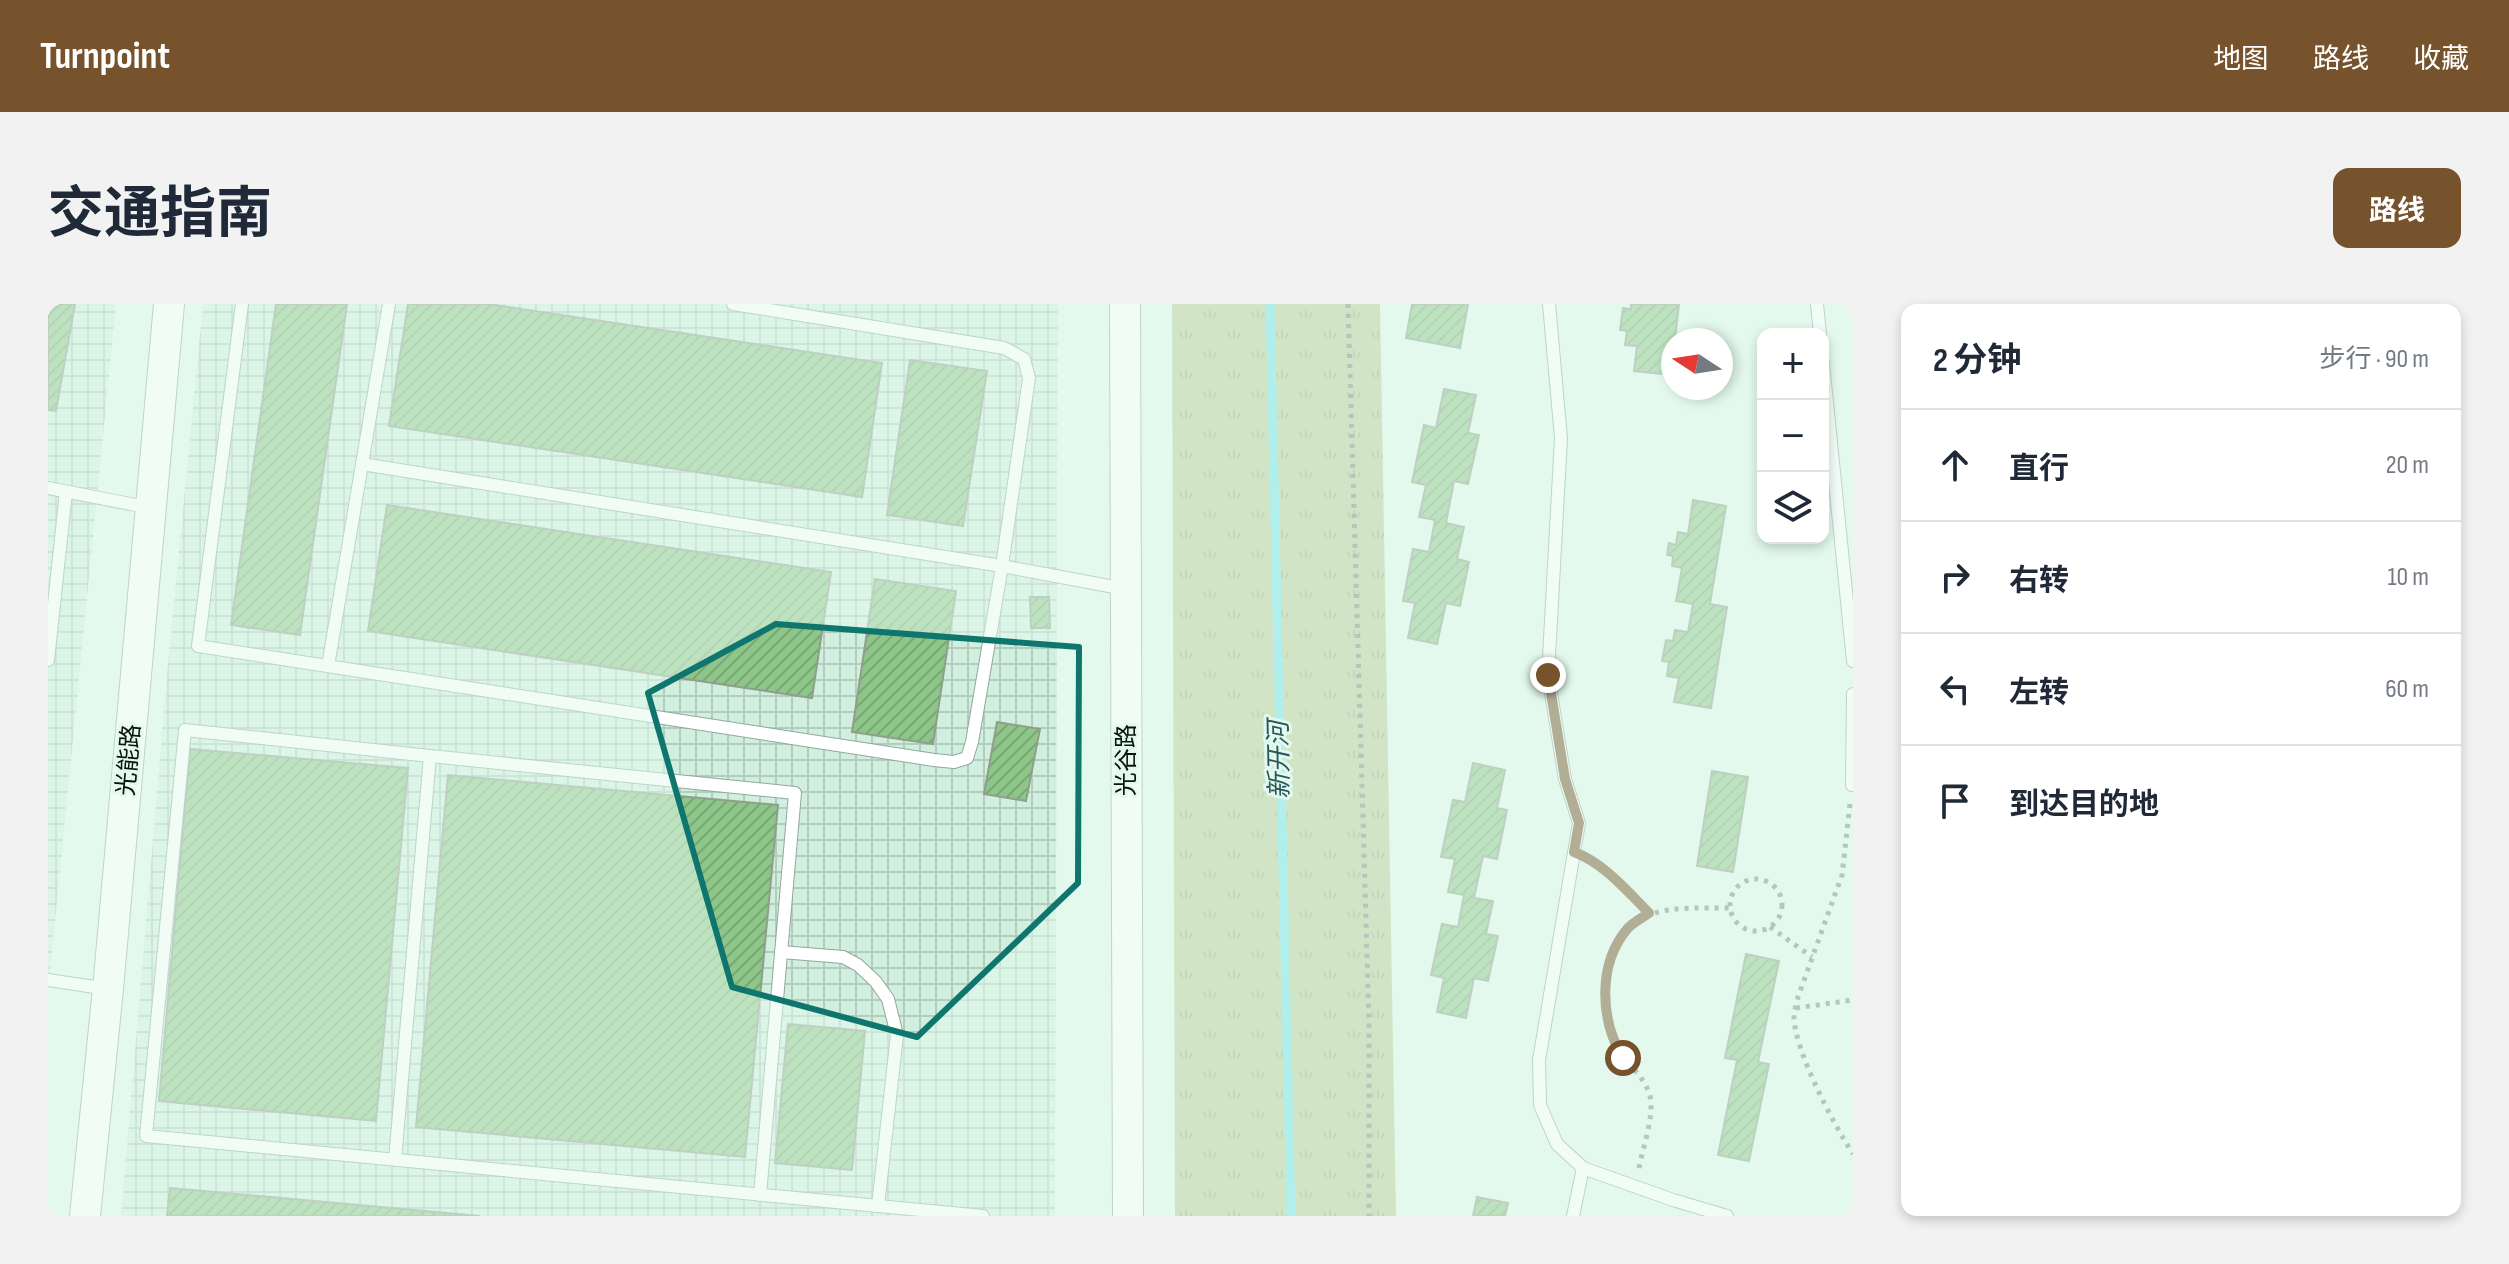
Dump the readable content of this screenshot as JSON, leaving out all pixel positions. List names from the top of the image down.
{
  "streets": {
    "street": ["光能路", "光谷路"]
  },
  "water": ["新开河"],
  "north": "left",
  "page": {
    "header": "Turnpoint",
    "nav": ["地图", "路线", "收藏"],
    "title": "交通指南",
    "buttons": "路线",
    "heading": ["2 分钟", "步行 · 90 m"],
    "map_buttons": ["+", "−"],
    "list": [
      ["直行", "20 m"],
      ["右转", "10 m"],
      ["左转", "60 m"],
      "到达目的地"
    ]
  }
}
